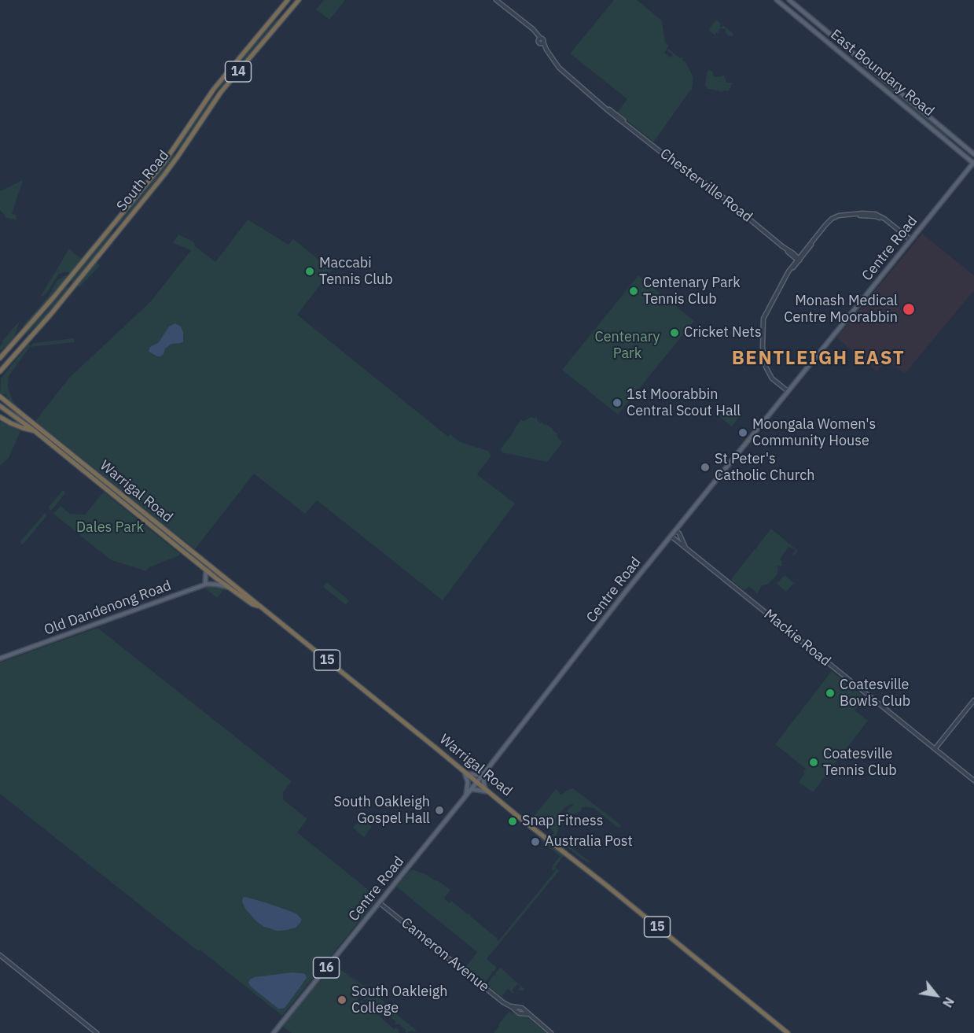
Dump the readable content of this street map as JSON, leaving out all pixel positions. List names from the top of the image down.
{
  "streets": {
    "highway": [
      "14",
      "South Road",
      "Warrigal Road",
      "15"
    ],
    "main road": [
      "East Boundary Road",
      "Centre Road",
      "Old Dandenong Road",
      "16"
    ],
    "street": ["Chesterville Road", "Mackie Road", "Cameron Avenue"]
  },
  "crossings": [
    ["East Boundary Road", "Centre Road"],
    ["Centre Road", "Warrigal Road"],
    ["Centre Road", "Mackie Road"],
    ["Centre Road", "Cameron Avenue"],
    ["Warrigal Road", "Old Dandenong Road"]
  ],
  "districts": ["BENTLEIGH EAST"],
  "parks": ["Centenary Park", "Dales Park"],
  "places": [
    "Maccabi Tennis Club",
    "Centenary Park Tennis Club",
    "Monash Medical Centre Moorabbin",
    "Cricket Nets",
    "1st Moorabbin Central Scout Hall",
    "Moongala Women's Community House",
    "St Peter's Catholic Church",
    "Coatesville Bowls Club",
    "Coatesville Tennis Club",
    "South Oakleigh Gospel Hall",
    "Snap Fitness",
    "Australia Post",
    "South Oakleigh College"
  ],
  "north": "bottom right"
}
